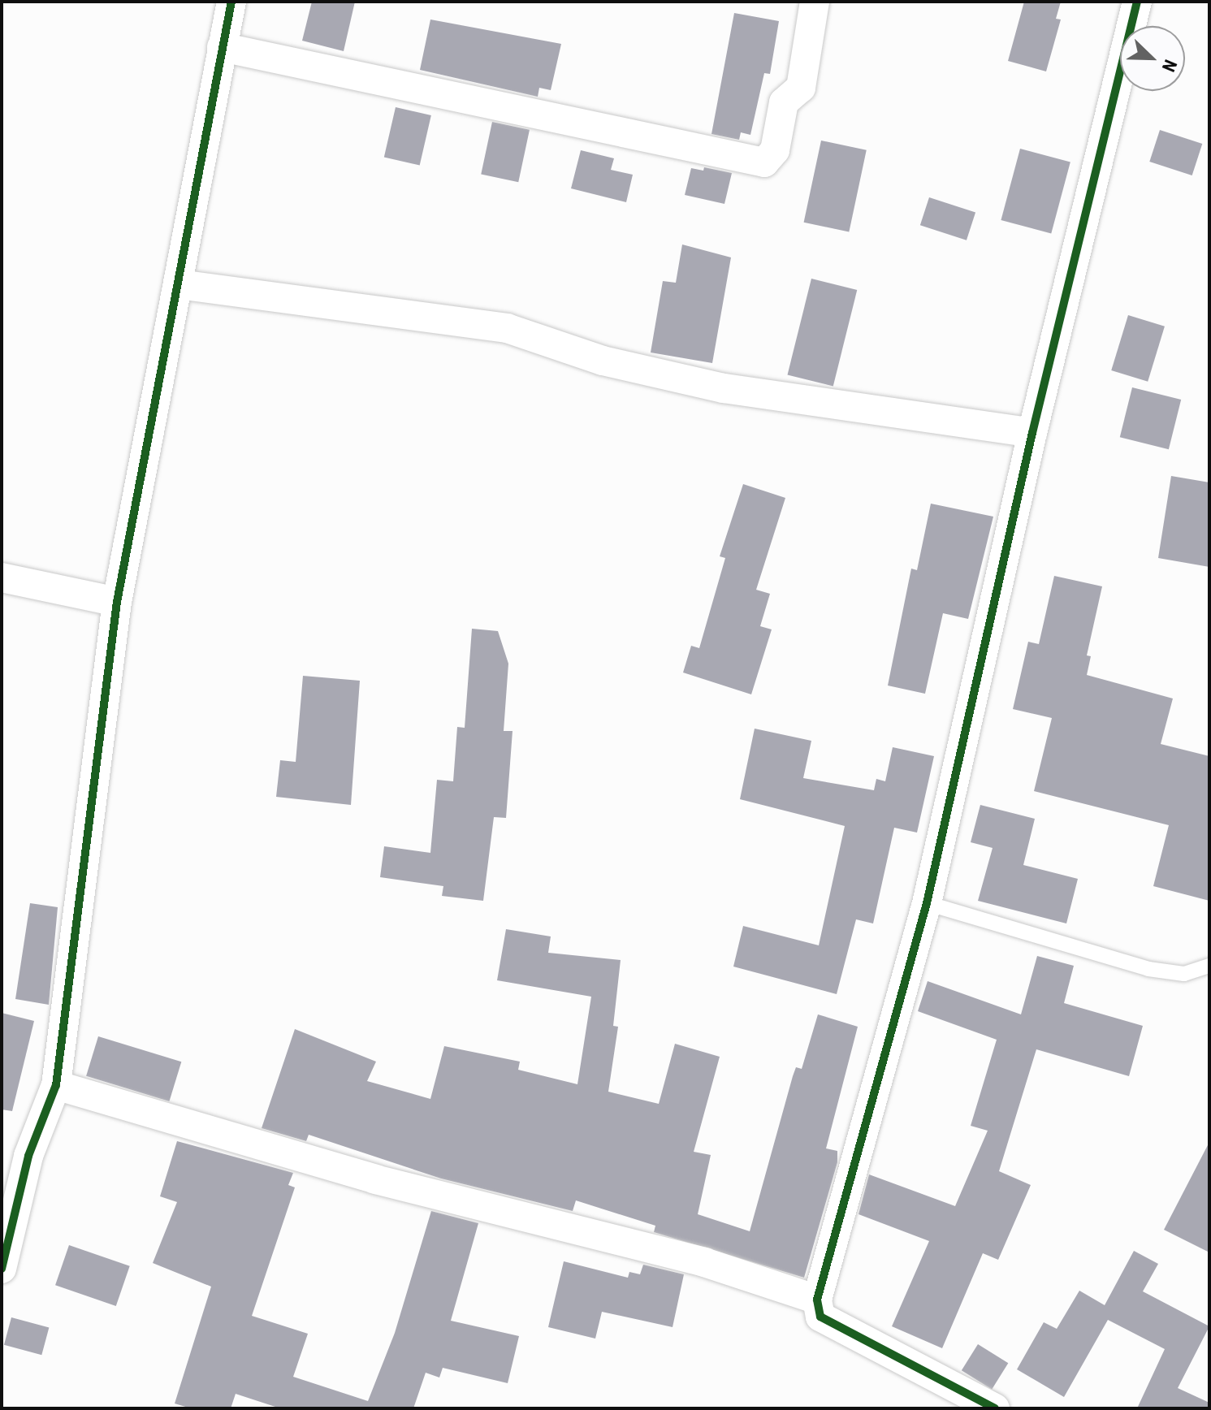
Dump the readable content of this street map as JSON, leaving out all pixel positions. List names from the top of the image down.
{
  "north": "bottom right"
}
